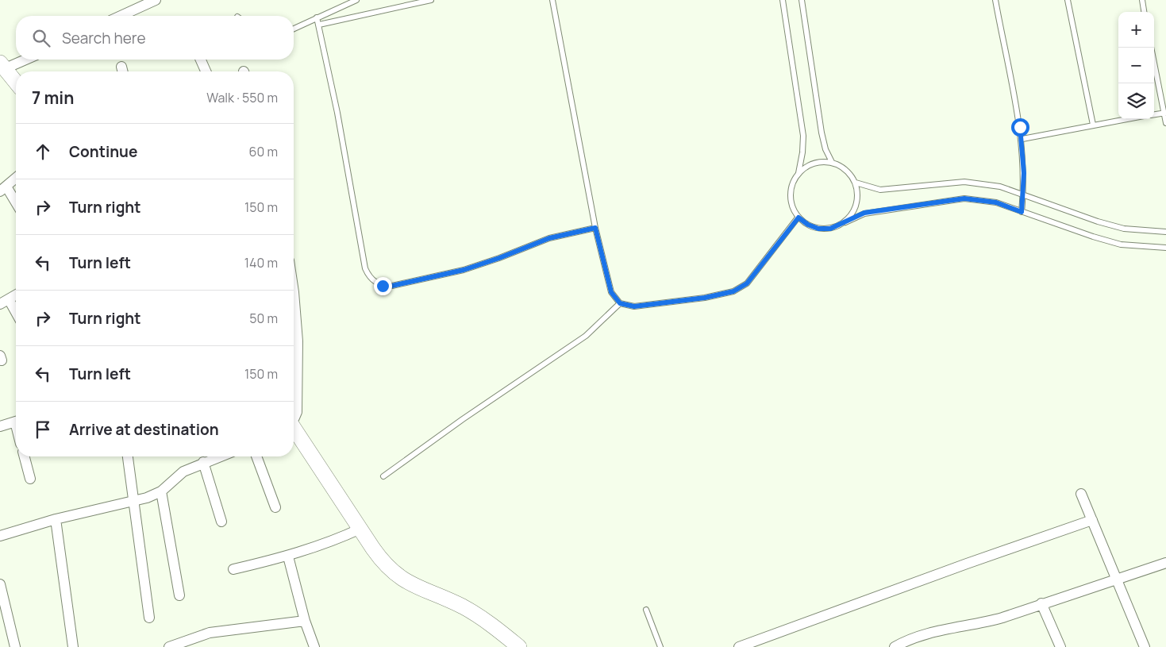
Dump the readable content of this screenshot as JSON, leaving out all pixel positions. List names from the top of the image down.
{
  "page": {
    "map_buttons": ["+", "−"],
    "search": "Search here",
    "heading": ["7 min", "Walk · 550 m"],
    "list": [
      ["Continue", "60 m"],
      ["Turn right", "150 m"],
      ["Turn left", "140 m"],
      ["Turn right", "50 m"],
      ["Turn left", "150 m"],
      "Arrive at destination"
    ]
  }
}
